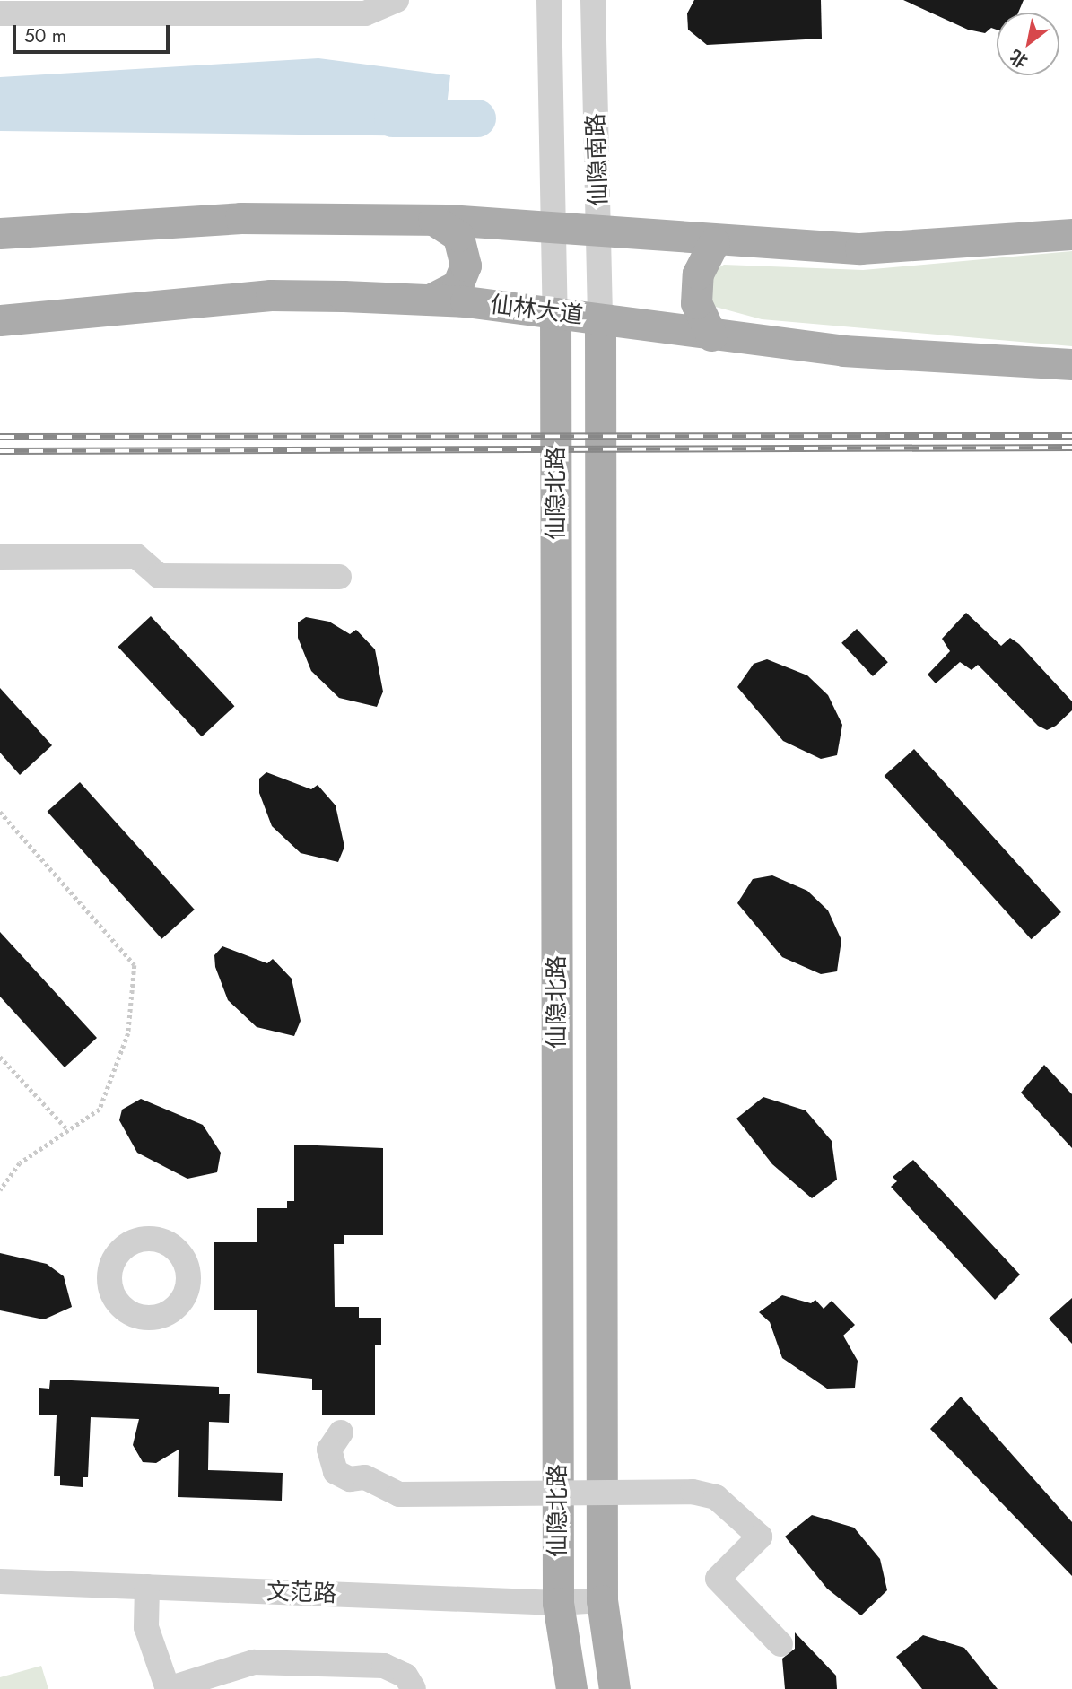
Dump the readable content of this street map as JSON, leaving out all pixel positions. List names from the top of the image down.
{
  "streets": {
    "main road": ["仙林大道", "仙隐北路"],
    "street": ["仙隐南路", "文范路"]
  },
  "crossings": [
    ["仙隐南路", "仙林大道"],
    ["仙隐南路", "仙隐北路"],
    ["仙林大道", "仙隐北路"],
    ["仙隐北路", "文范路"]
  ],
  "scale_bar": "50 m",
  "north": "bottom left"
}
